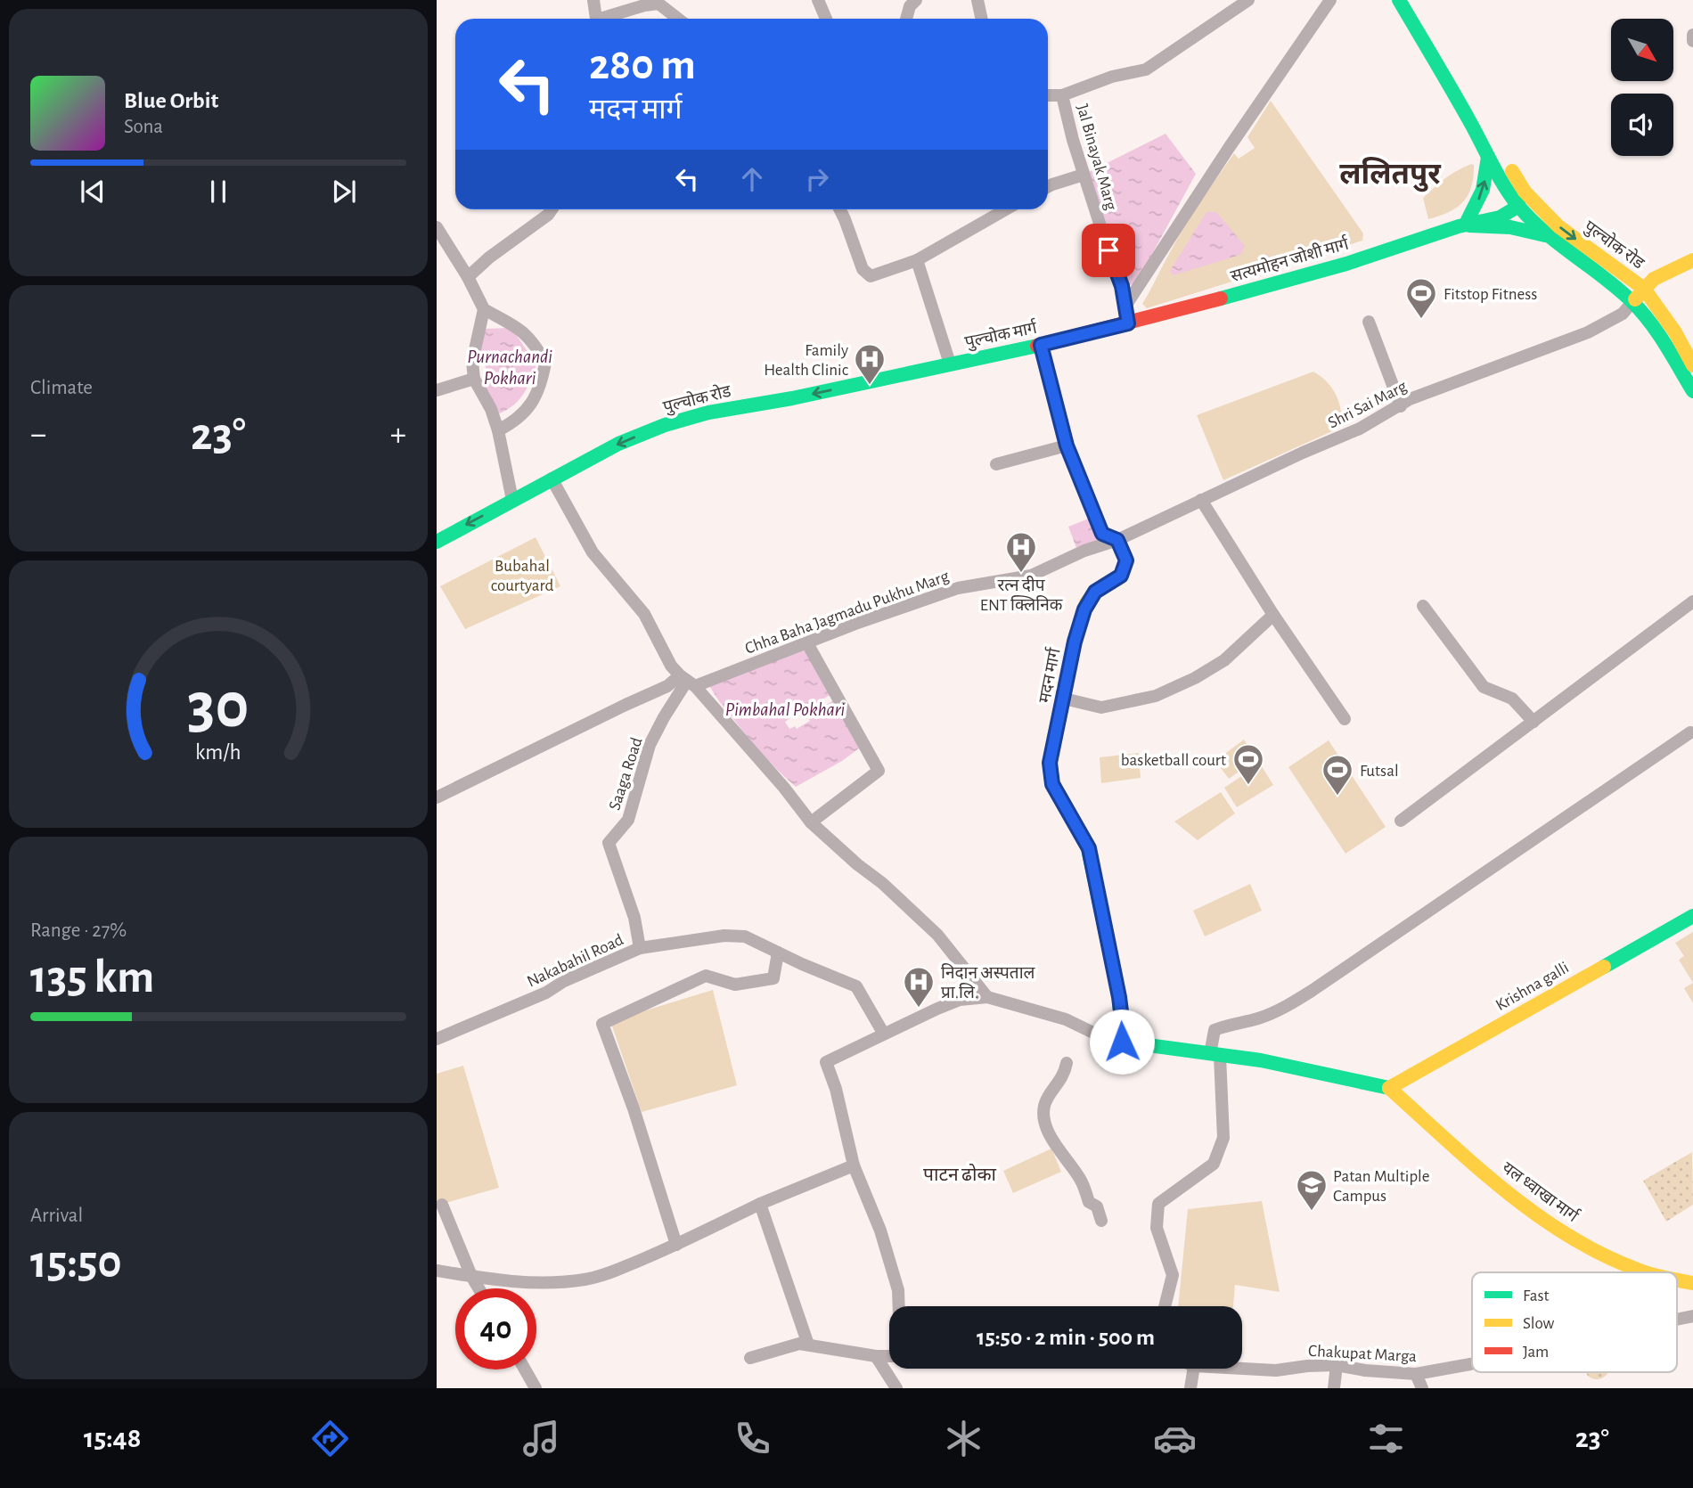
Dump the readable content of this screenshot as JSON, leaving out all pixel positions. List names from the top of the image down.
{
  "streets": {
    "main road": [
      "पुल्चोक रोड",
      "सत्यमोहन जोशी मार्ग",
      "पुल्चोक मार्ग",
      "मदन मार्ग",
      "Krishna galli",
      "यल ध्वाखा मार्ग"
    ],
    "street": [
      "Jal Binayak Marg",
      "Shri Sai Marg",
      "Chha Baha Jagmadu Pukhu Marg",
      "Saaga Road",
      "Nakabahil Road",
      "Chakupat Marga"
    ]
  },
  "crossings": [
    ["Jal Binayak Marg", "सत्यमोहन जोशी मार्ग"],
    ["Jal Binayak Marg", "पुल्चोक मार्ग"],
    ["पुल्चोक रोड", "सत्यमोहन जोशी मार्ग"],
    ["पुल्चोक रोड", "पुल्चोक मार्ग"],
    ["सत्यमोहन जोशी मार्ग", "पुल्चोक मार्ग"],
    ["Shri Sai Marg", "Chha Baha Jagmadu Pukhu Marg"],
    ["Shri Sai Marg", "मदन मार्ग"],
    ["Chha Baha Jagmadu Pukhu Marg", "मदन मार्ग"],
    ["Chha Baha Jagmadu Pukhu Marg", "Saaga Road"],
    ["Saaga Road", "Nakabahil Road"],
    ["Krishna galli", "यल ध्वाखा मार्ग"]
  ],
  "districts": ["ललितपुर", "पाटन ढोका"],
  "water": ["Purnachandi Pokhari", "Pimbahal Pokhari"],
  "parks": ["Bubahal courtyard"],
  "places": {
    "sports": ["Fitstop Fitness", "basketball court", "Futsal"],
    "hospital": ["Family Health Clinic", "रत्न दीप ENT क्लिनिक", "निदान अस्पताल प्रा.लि."],
    "school or university": ["Patan Multiple Campus"]
  },
  "legend": ["Fast", "Slow", "Jam"],
  "north": "bottom right",
  "page": {
    "turn": ["280 m", "मदन मार्ग"],
    "song": ["Blue Orbit", "Sona"],
    "tile": [
      "Climate",
      ["Range · 27%", "135 km"],
      ["Arrival", "15:50"]
    ],
    "heat": ["−", "23°", "+"],
    "limit": "40",
    "trip": "15:50 · 2 min · 500 m",
    "tabs": ["15:48", "23°"],
    "gauge": ["30", "km/h"]
  }
}
